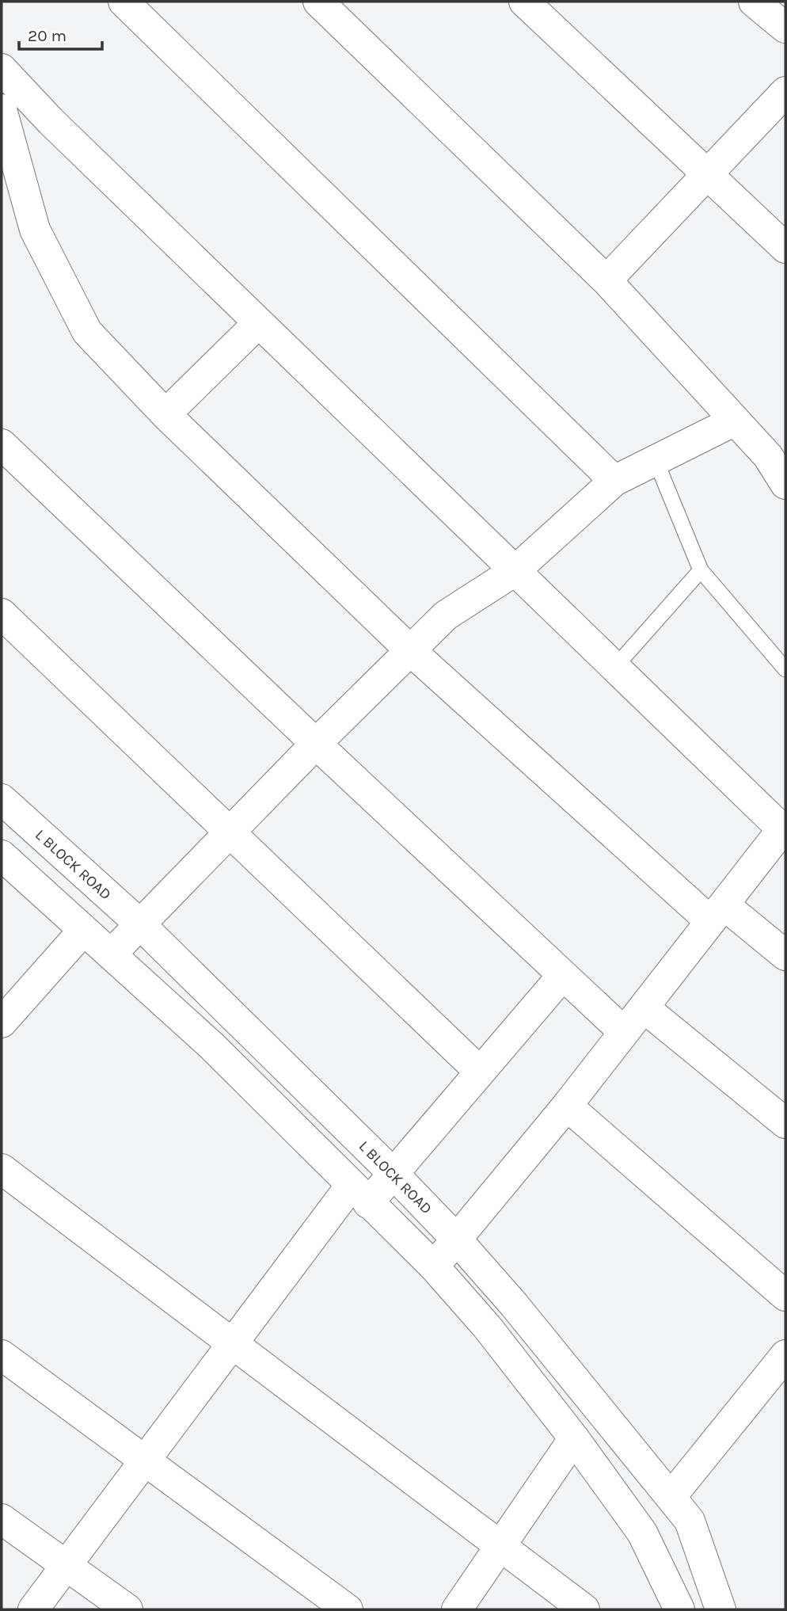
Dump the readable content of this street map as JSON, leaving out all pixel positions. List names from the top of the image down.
{
  "streets": {
    "street": ["L BLOCK ROAD"]
  },
  "scale_bar": "20 m"
}
